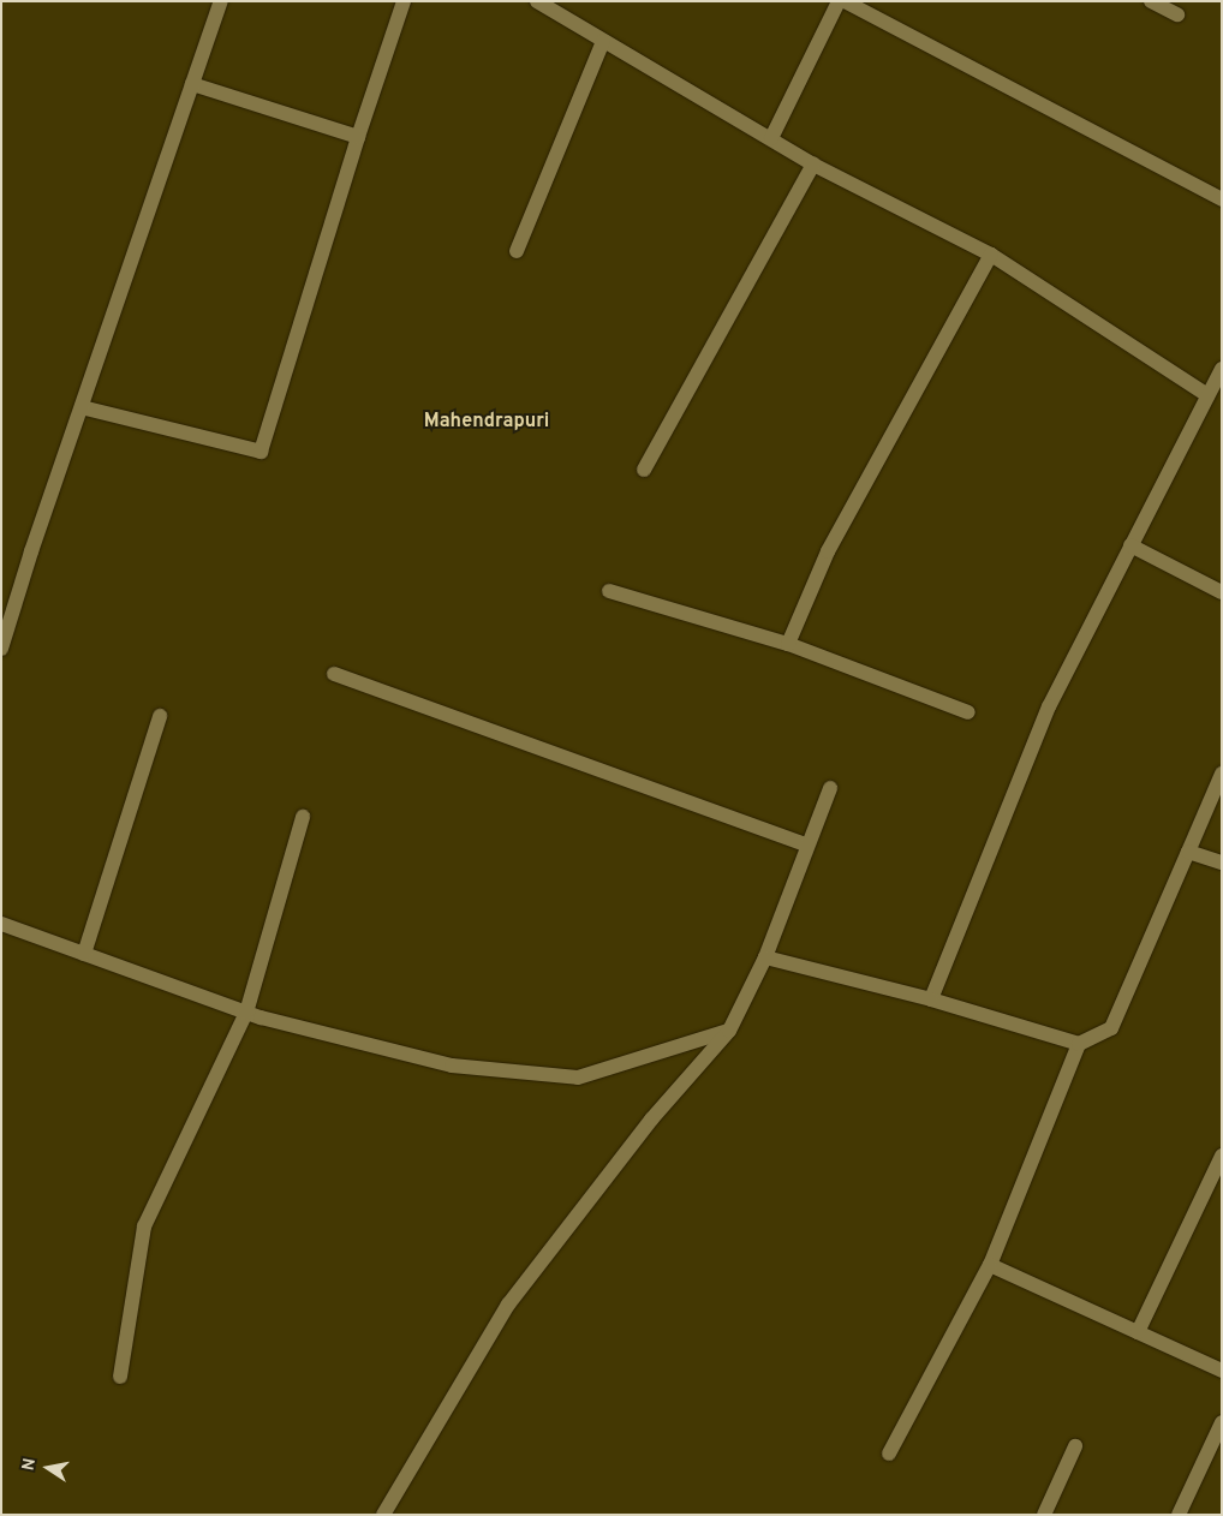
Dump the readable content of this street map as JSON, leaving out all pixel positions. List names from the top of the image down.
{
  "districts": ["Mahendrapuri"],
  "north": "left"
}
